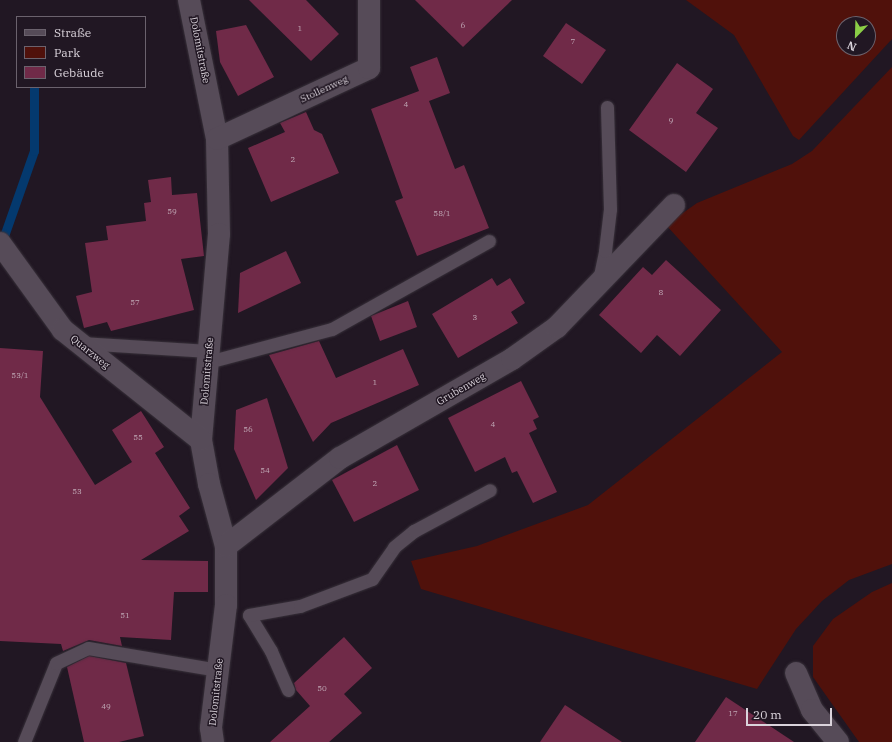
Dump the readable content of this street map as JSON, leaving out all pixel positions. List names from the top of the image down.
{
  "streets": {
    "street": [
      "Dolomitstraße",
      "Stollenweg",
      "Quarzweg",
      "Grubenweg"
    ]
  },
  "crossings": [
    ["Dolomitstraße", "Stollenweg"],
    ["Dolomitstraße", "Quarzweg"],
    ["Dolomitstraße", "Grubenweg"]
  ],
  "house_numbers": [
    "6",
    "1",
    "7",
    "4",
    "9",
    "2",
    "59",
    "58/1",
    "8",
    "57",
    "3",
    "53/1",
    "1",
    "4",
    "56",
    "55",
    "54",
    "2",
    "53",
    "51",
    "50",
    "49",
    "17"
  ],
  "legend": ["Straße", "Park", "Gebäude"],
  "scale_bar": "20 m",
  "north": "bottom left"
}
